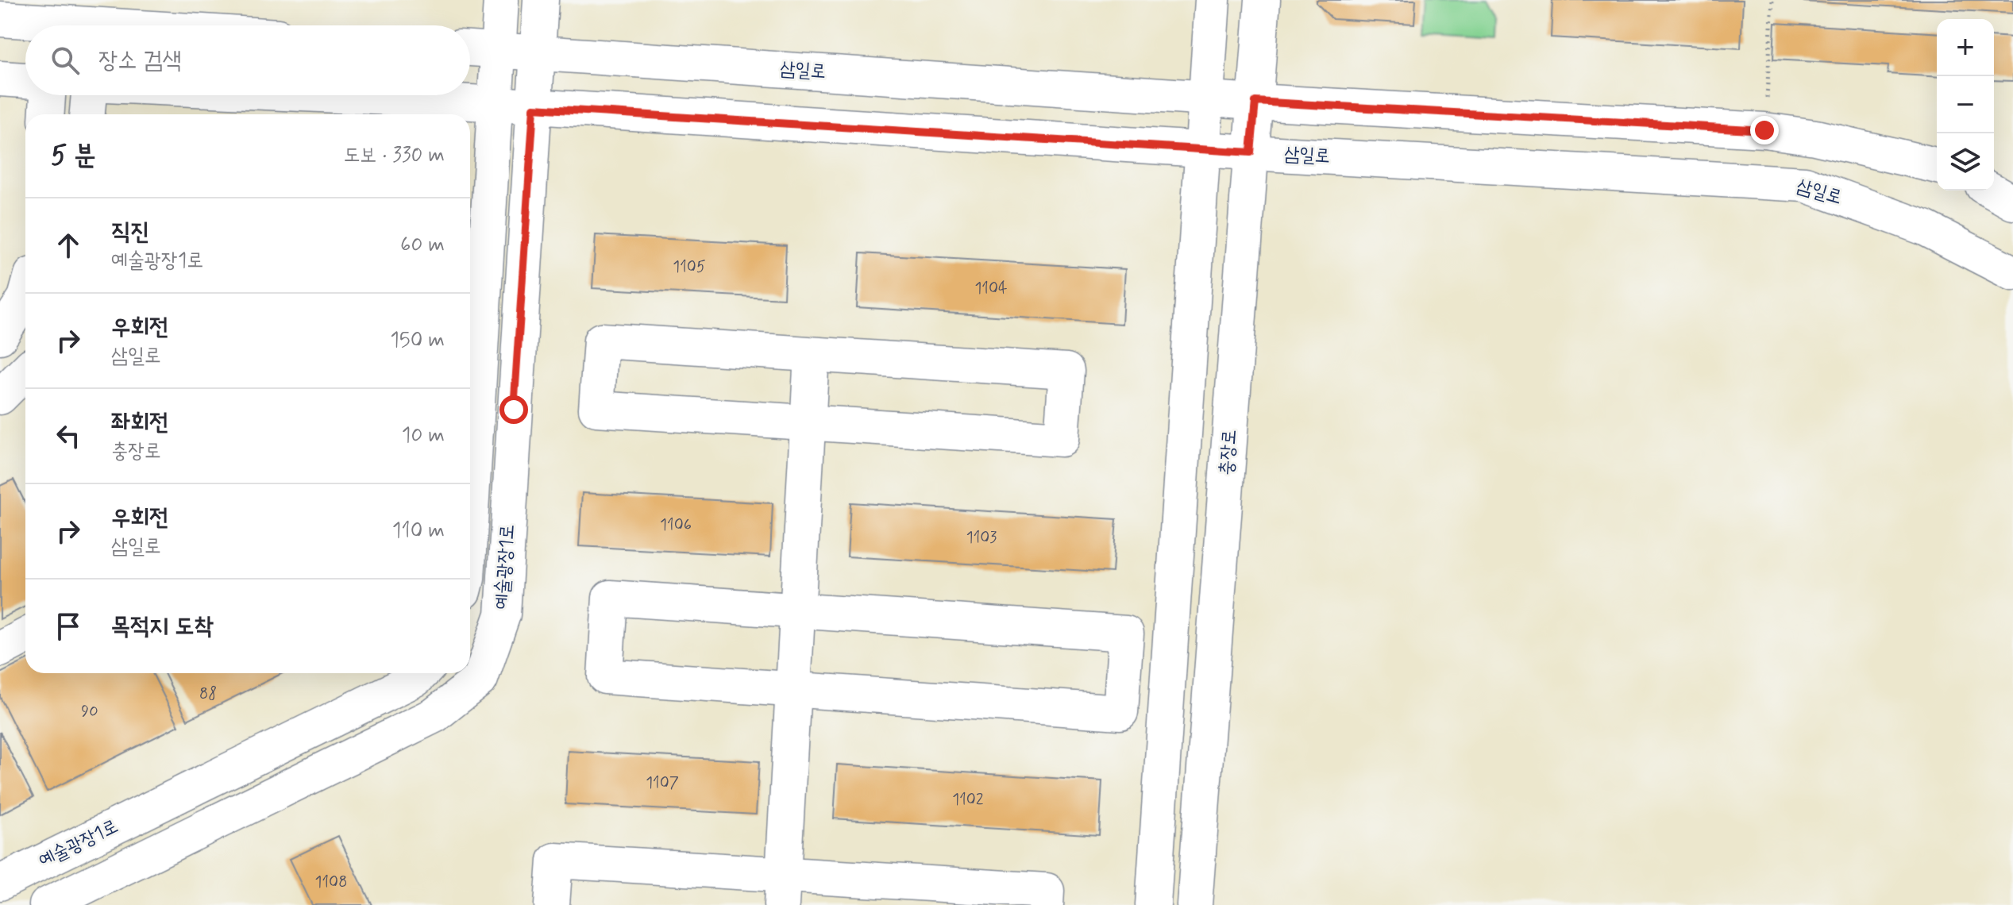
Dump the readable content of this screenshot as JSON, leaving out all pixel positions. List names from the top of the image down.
{
  "streets": {
    "street": ["삼일로", "충장로", "예술광장1로"]
  },
  "crossings": [
    ["삼일로", "충장로"],
    ["삼일로", "예술광장1로"]
  ],
  "house_numbers": [
    "1105",
    "1104",
    "1106",
    "1103",
    "88",
    "90",
    "1107",
    "1102",
    "1108"
  ],
  "page": {
    "map_buttons": ["+", "−"],
    "search": "장소 검색",
    "heading": ["5 분", "도보 · 330 m"],
    "list": [
      ["직진", "예술광장1로", "60 m"],
      ["우회전", "삼일로", "150 m"],
      ["좌회전", "충장로", "10 m"],
      ["우회전", "삼일로", "110 m"],
      "목적지 도착"
    ]
  }
}
